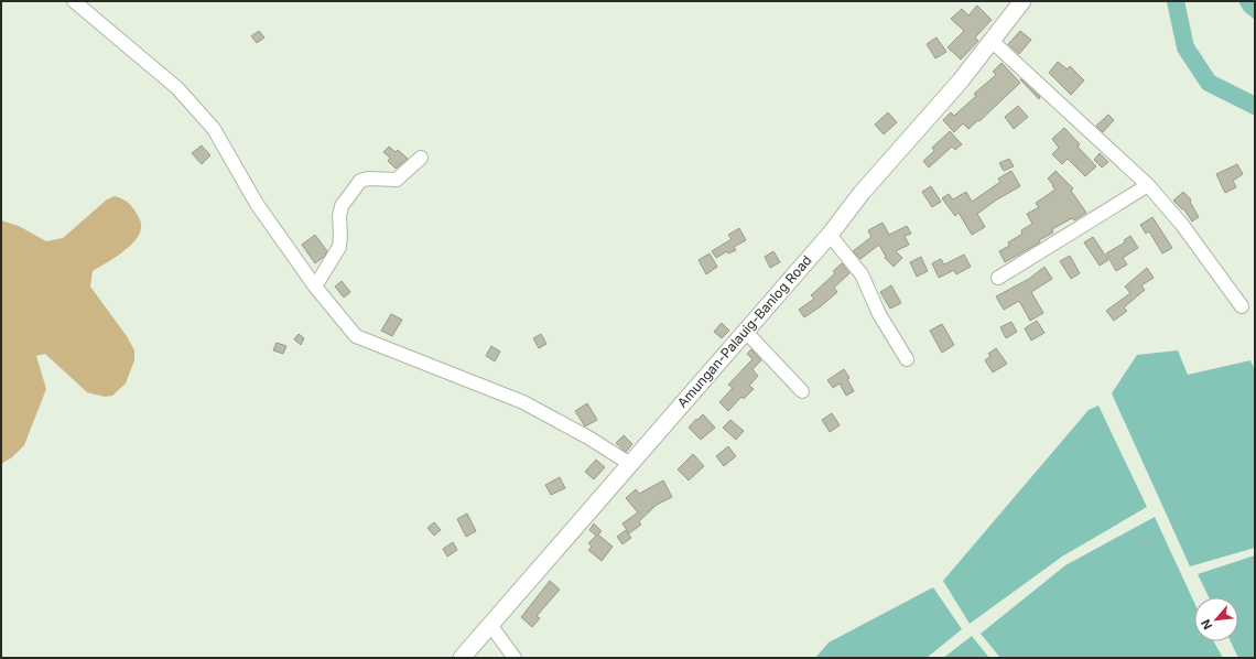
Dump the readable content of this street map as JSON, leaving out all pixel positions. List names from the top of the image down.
{
  "streets": {
    "main road": ["Amungan-Palauig-Banlog Road"]
  },
  "north": "bottom left"
}
